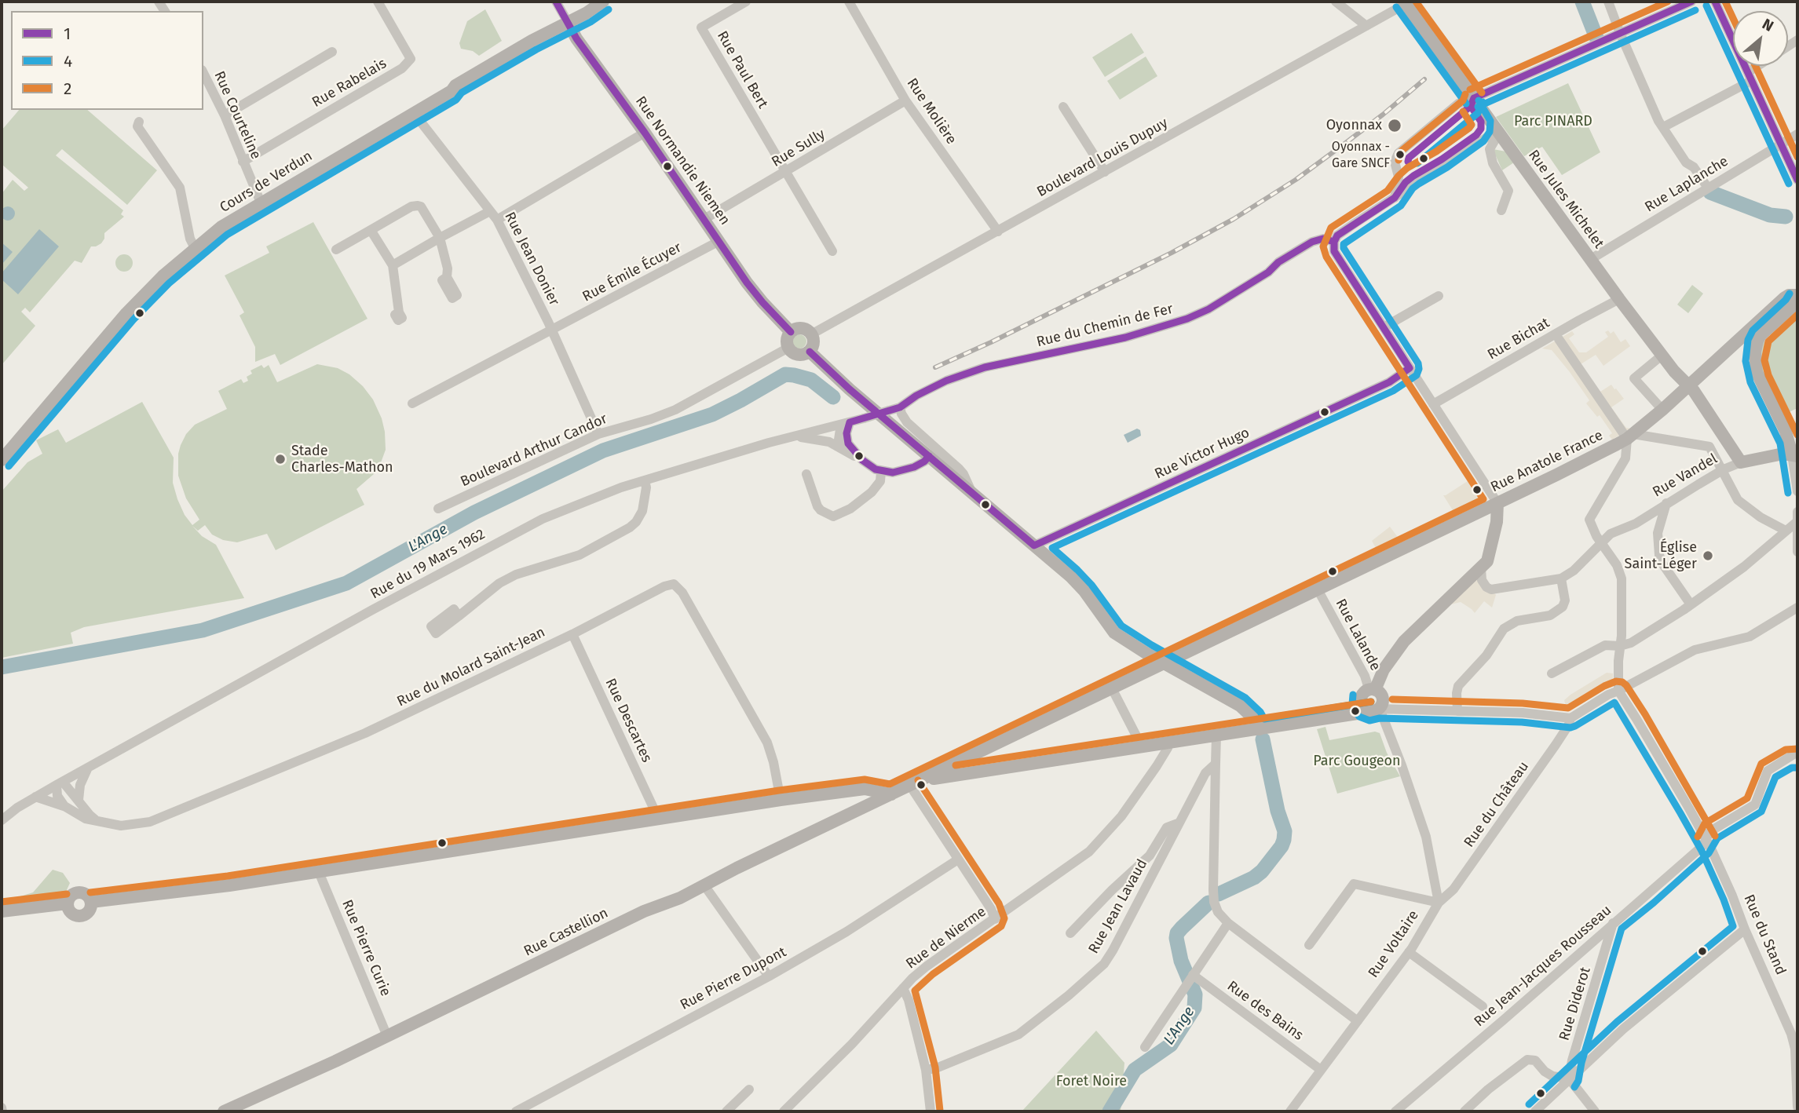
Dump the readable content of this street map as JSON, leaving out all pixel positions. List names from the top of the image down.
{
  "streets": {
    "main road": [
      "Rue Normandie Niemen",
      "Cours de Verdun",
      "Rue Jules Michelet",
      "Rue Anatole France",
      "Rue Vandel",
      "Rue Castellion"
    ],
    "street": [
      "Rue Paul Bert",
      "Rue Rabelais",
      "Rue Molière",
      "Rue Courteline",
      "Rue Sully",
      "Boulevard Louis Dupuy",
      "Rue Laplanche",
      "Rue Jean Donier",
      "Rue Émile Écuyer",
      "Rue du Chemin de Fer",
      "Rue Bichat",
      "Boulevard Arthur Candor",
      "Rue Victor Hugo",
      "Rue du 19 Mars 1962",
      "Rue Lalande",
      "Rue du Molard Saint-Jean",
      "Rue Descartes",
      "Rue du Château",
      "Rue Jean Lavaud",
      "Rue du Stand",
      "Rue de Nierme",
      "Rue Voltaire",
      "Rue Pierre Curie",
      "Rue Jean-Jacques Rousseau",
      "Rue Pierre Dupont",
      "Rue Diderot",
      "Rue des Bains"
    ]
  },
  "crossings": [
    ["Rue Paul Bert", "Rue Sully"],
    ["Rue Rabelais", "Rue Courteline"],
    ["Rue Molière", "Rue Sully"],
    ["Rue Molière", "Boulevard Louis Dupuy"],
    ["Rue Courteline", "Cours de Verdun"],
    ["Rue Sully", "Rue Normandie Niemen"],
    ["Boulevard Louis Dupuy", "Rue Normandie Niemen"],
    ["Boulevard Louis Dupuy", "Rue Jules Michelet"],
    ["Boulevard Louis Dupuy", "Boulevard Arthur Candor"],
    ["Rue Normandie Niemen", "Cours de Verdun"],
    ["Rue Normandie Niemen", "Rue Émile Écuyer"],
    ["Rue Normandie Niemen", "Boulevard Arthur Candor"],
    ["Cours de Verdun", "Rue Jean Donier"],
    ["Rue Laplanche", "Rue Jules Michelet"],
    ["Rue Jules Michelet", "Rue Bichat"],
    ["Rue Jules Michelet", "Rue Anatole France"],
    ["Rue Jules Michelet", "Rue Vandel"],
    ["Rue Jean Donier", "Rue Émile Écuyer"],
    ["Rue Jean Donier", "Boulevard Arthur Candor"],
    ["Rue du Chemin de Fer", "Rue du 19 Mars 1962"],
    ["Rue Anatole France", "Rue Lalande"],
    ["Rue Anatole France", "Rue Castellion"],
    ["Rue du 19 Mars 1962", "Rue du Molard Saint-Jean"],
    ["Rue du Molard Saint-Jean", "Rue Descartes"],
    ["Rue du Château", "Rue Voltaire"],
    ["Rue Castellion", "Rue Pierre Curie"],
    ["Rue du Stand", "Rue Jean-Jacques Rousseau"],
    ["Rue Voltaire", "Rue des Bains"],
    ["Rue Jean-Jacques Rousseau", "Rue Diderot"]
  ],
  "water": ["L'Ange"],
  "parks": ["Parc PINARD", "Parc Gougeon", "Foret Noire"],
  "places": [
    "Oyonnax",
    "Oyonnax - Gare SNCF",
    "Stade Charles-Mathon",
    "Église Saint-Léger"
  ],
  "lines": ["transit line 1", "transit line 2", "transit line 4"],
  "legend": ["1", "4", "2"],
  "north": "top right"
}
